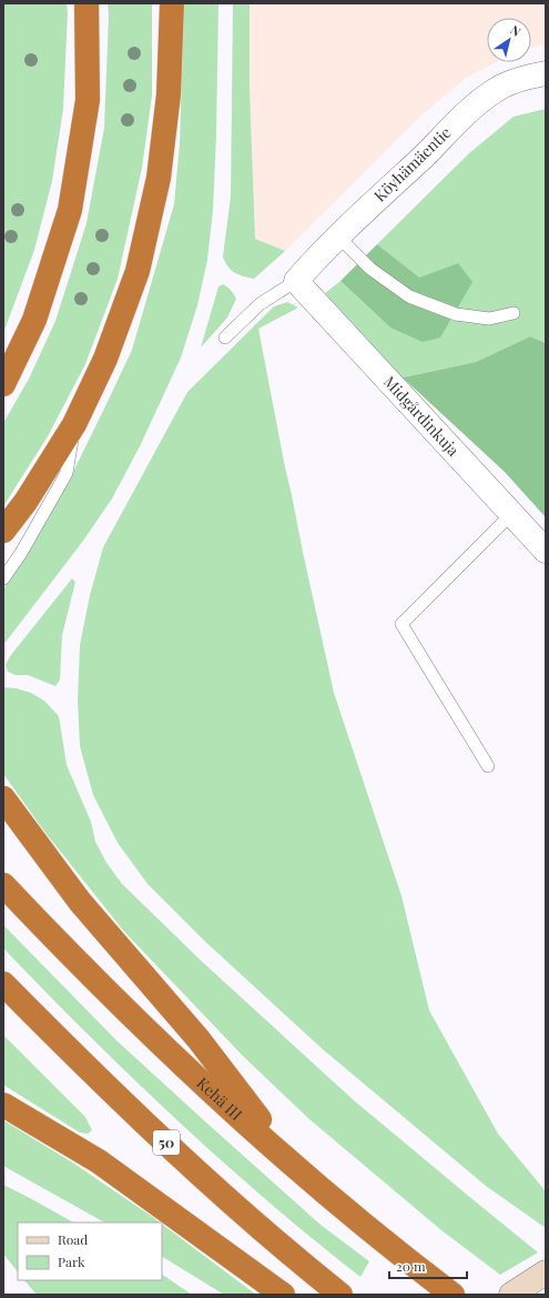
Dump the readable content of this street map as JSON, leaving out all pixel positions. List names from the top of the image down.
{
  "streets": {
    "highway": ["Kehä III", "50"],
    "street": ["Köyhämäentie", "Midgårdinkuja"]
  },
  "crossings": [
    ["Köyhämäentie", "Midgårdinkuja"]
  ],
  "legend": ["Road", "Park"],
  "scale_bar": "20 m",
  "north": "top right"
}
